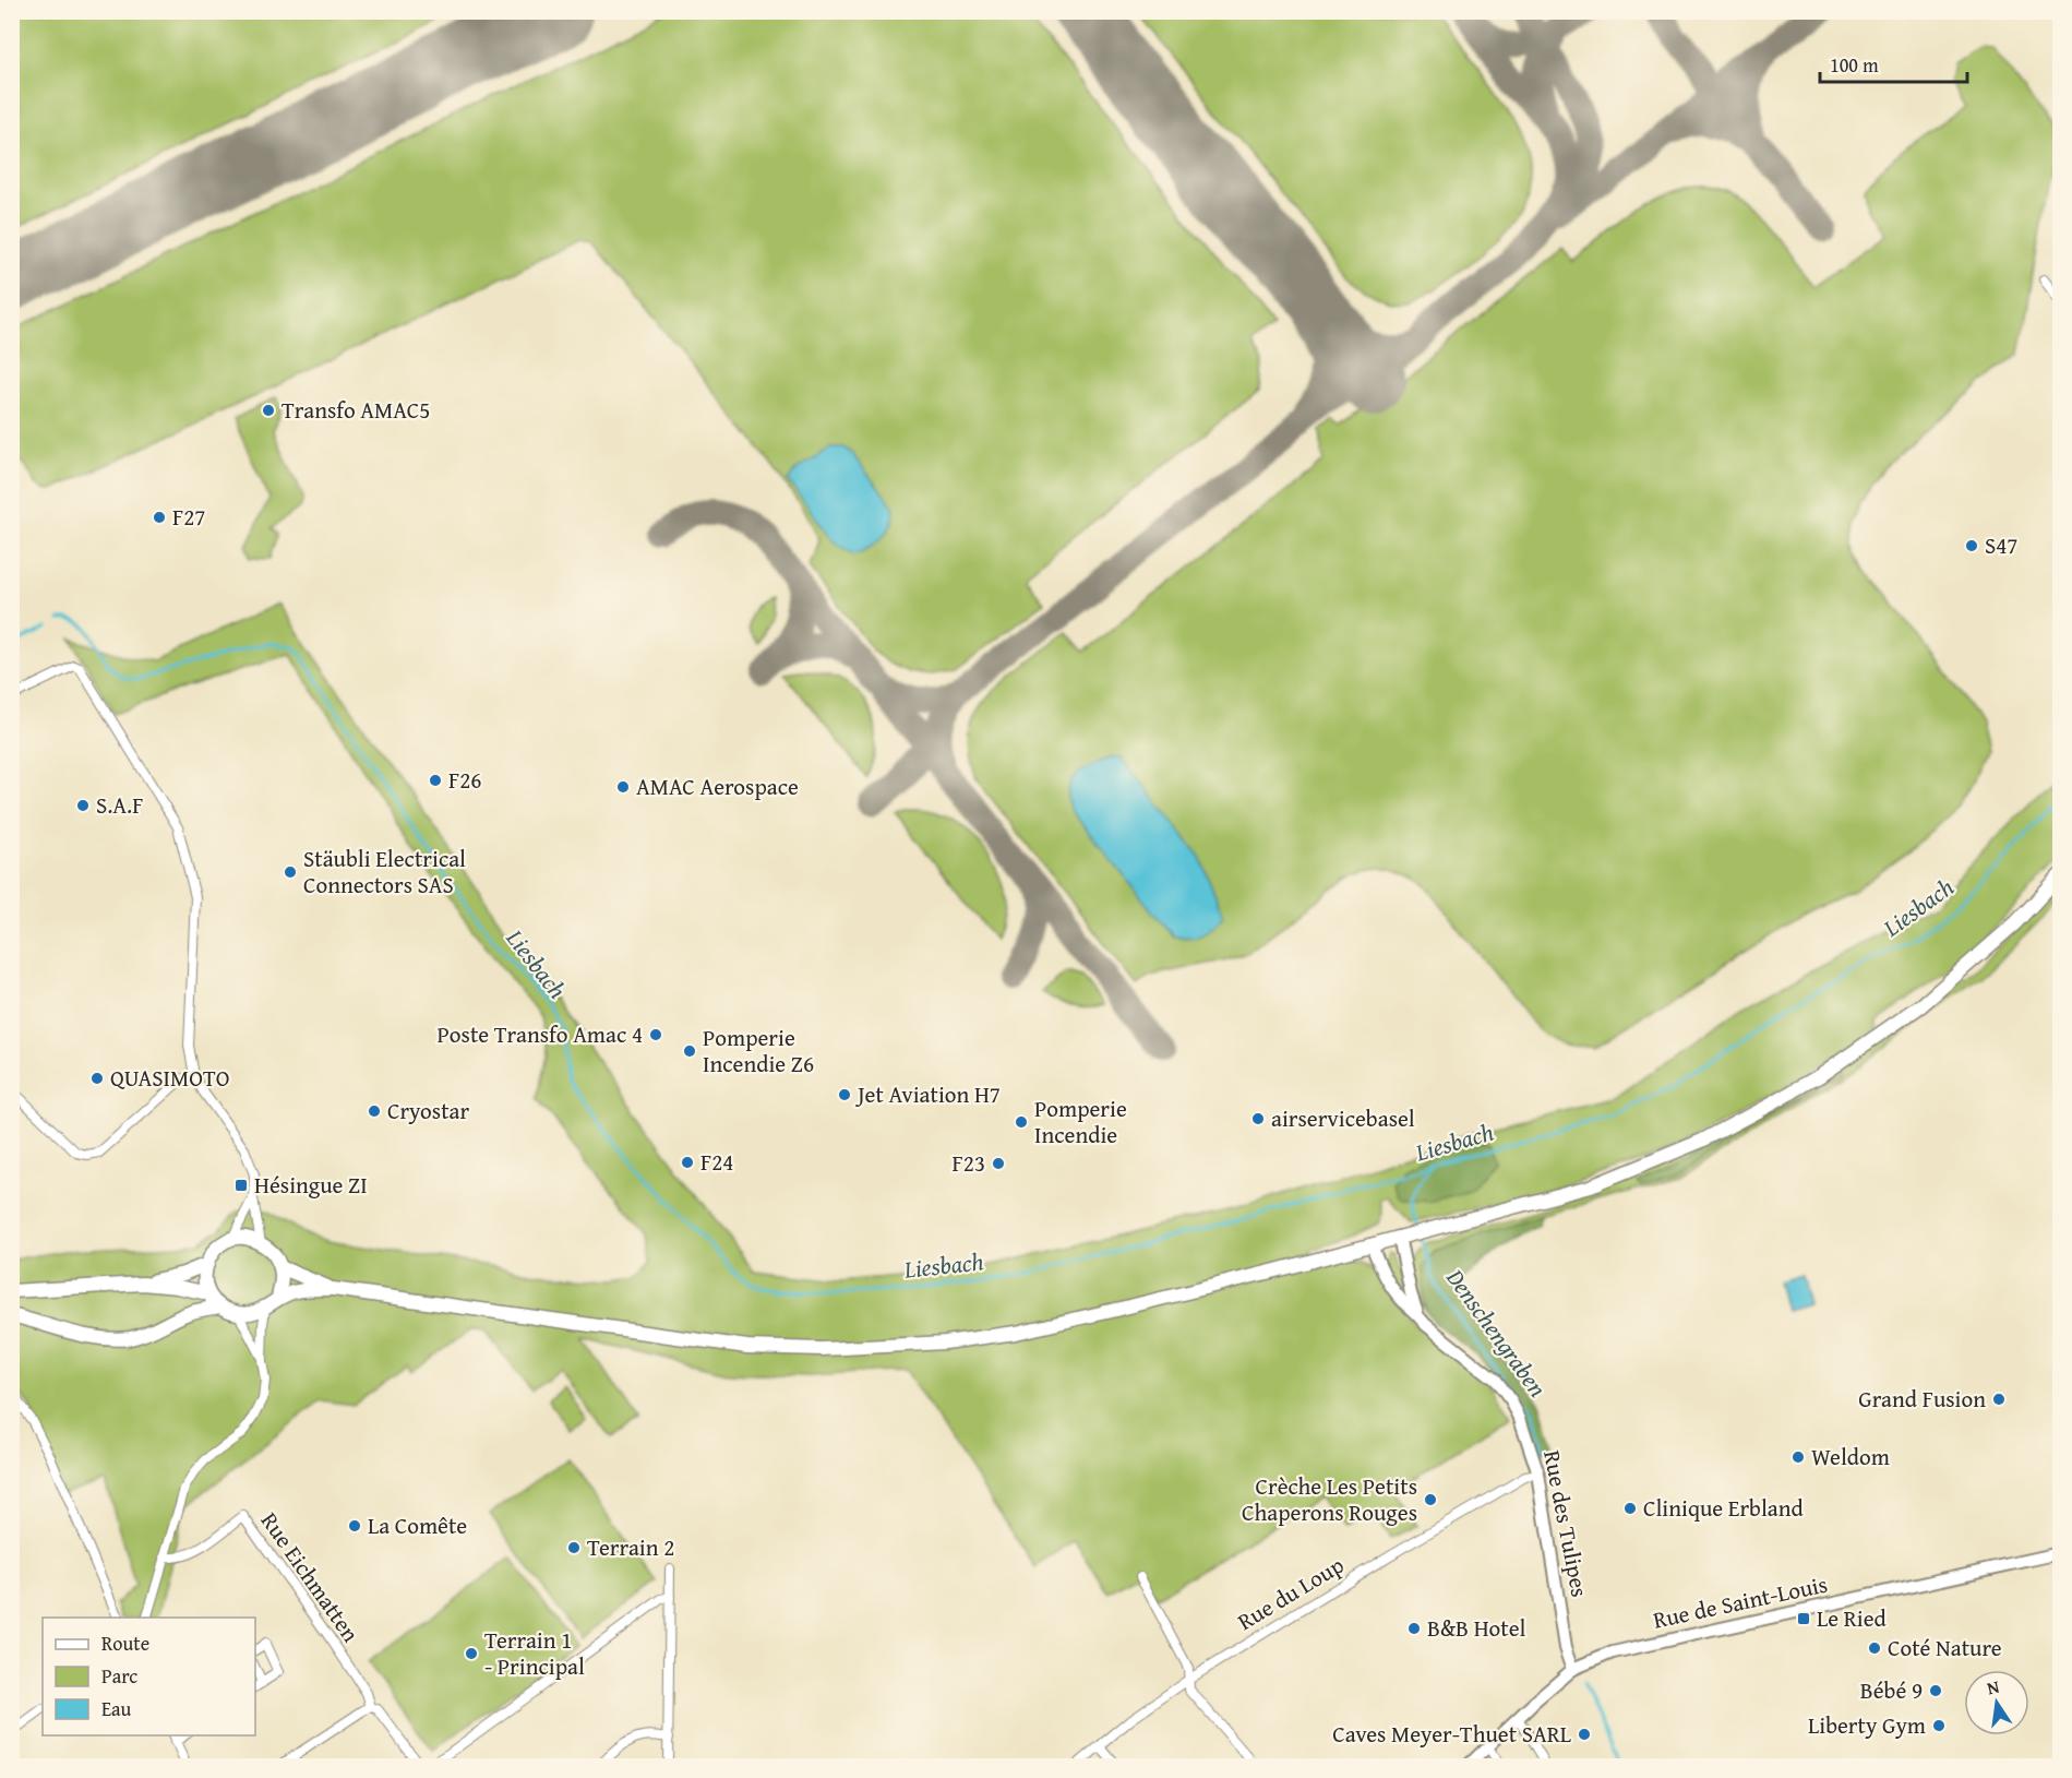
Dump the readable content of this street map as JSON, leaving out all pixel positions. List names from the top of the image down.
{
  "streets": {
    "main road": ["Rue des Tulipes", "Rue de Saint-Louis"],
    "street": ["Rue Eichmatten", "Rue du Loup"]
  },
  "crossings": [
    ["Rue des Tulipes", "Rue du Loup"],
    ["Rue des Tulipes", "Rue de Saint-Louis"]
  ],
  "water": ["Liesbach", "Denschengraben"],
  "places": {
    "other": [
      "Transfo AMAC5",
      "F27",
      "S47",
      "F26",
      "AMAC Aerospace",
      "S.A.F",
      "Stäubli Electrical Connectors SAS",
      "Poste Transfo Amac 4",
      "Pomperie Incendie Z6",
      "QUASIMOTO",
      "Jet Aviation H7",
      "Cryostar",
      "airservicebasel",
      "Pomperie Incendie",
      "F24",
      "F23",
      "Grand Fusion",
      "Weldom",
      "Crèche Les Petits Chaperons Rouges",
      "Clinique Erbland",
      "La Comête",
      "Terrain 2",
      "B&B Hotel",
      "Coté Nature",
      "Terrain 1 - Principal",
      "Bébé 9",
      "Liberty Gym",
      "Caves Meyer-Thuet SARL"
    ],
    "transit": ["Hésingue ZI", "Le Ried"]
  },
  "legend": ["Route", "Parc", "Eau"],
  "scale_bar": "100 m",
  "north": "top"
}
